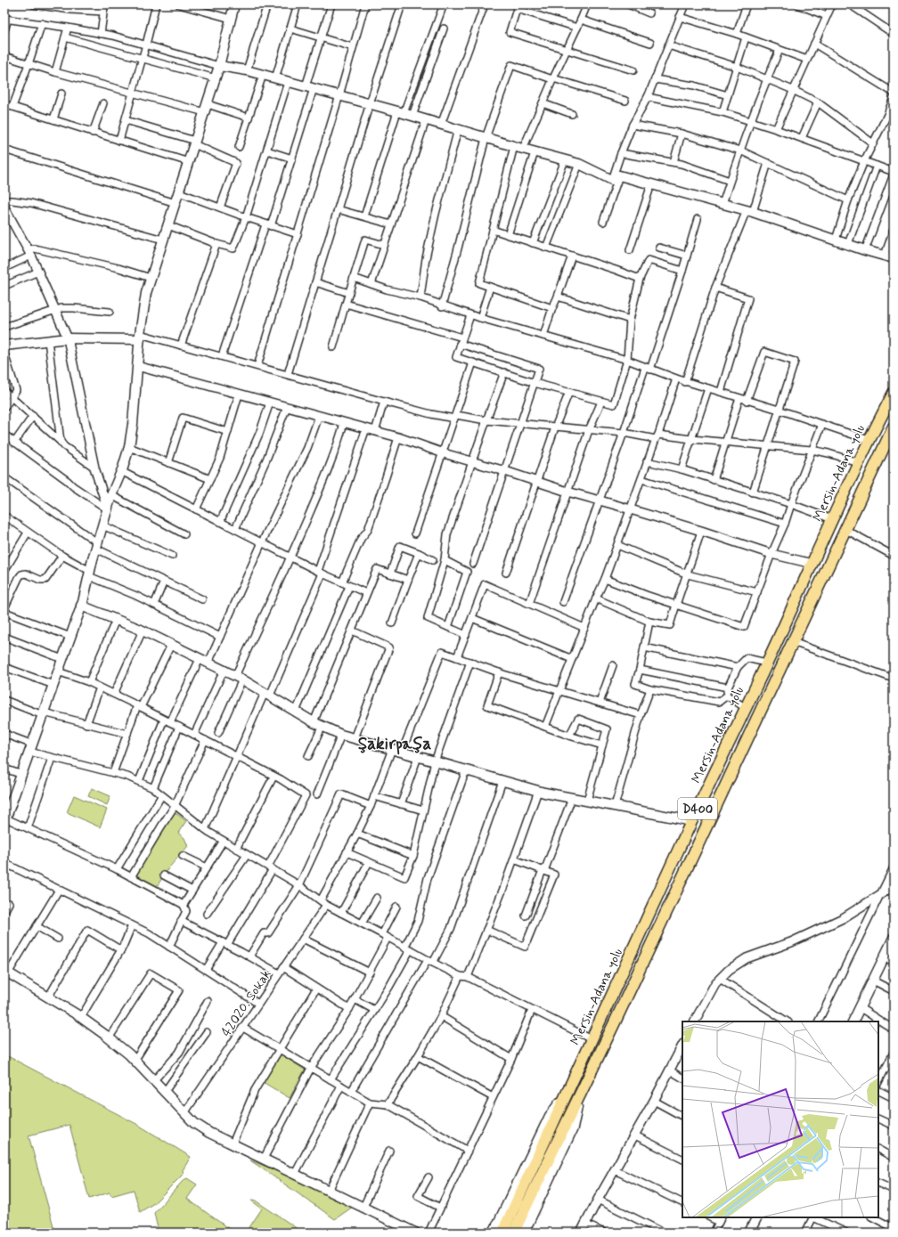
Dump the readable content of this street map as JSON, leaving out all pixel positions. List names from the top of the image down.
{
  "streets": {
    "highway": ["Mersin-Adana yolu", "D400"],
    "street": ["42020. Sokak"]
  },
  "districts": ["Şakirpaşa"]
}
